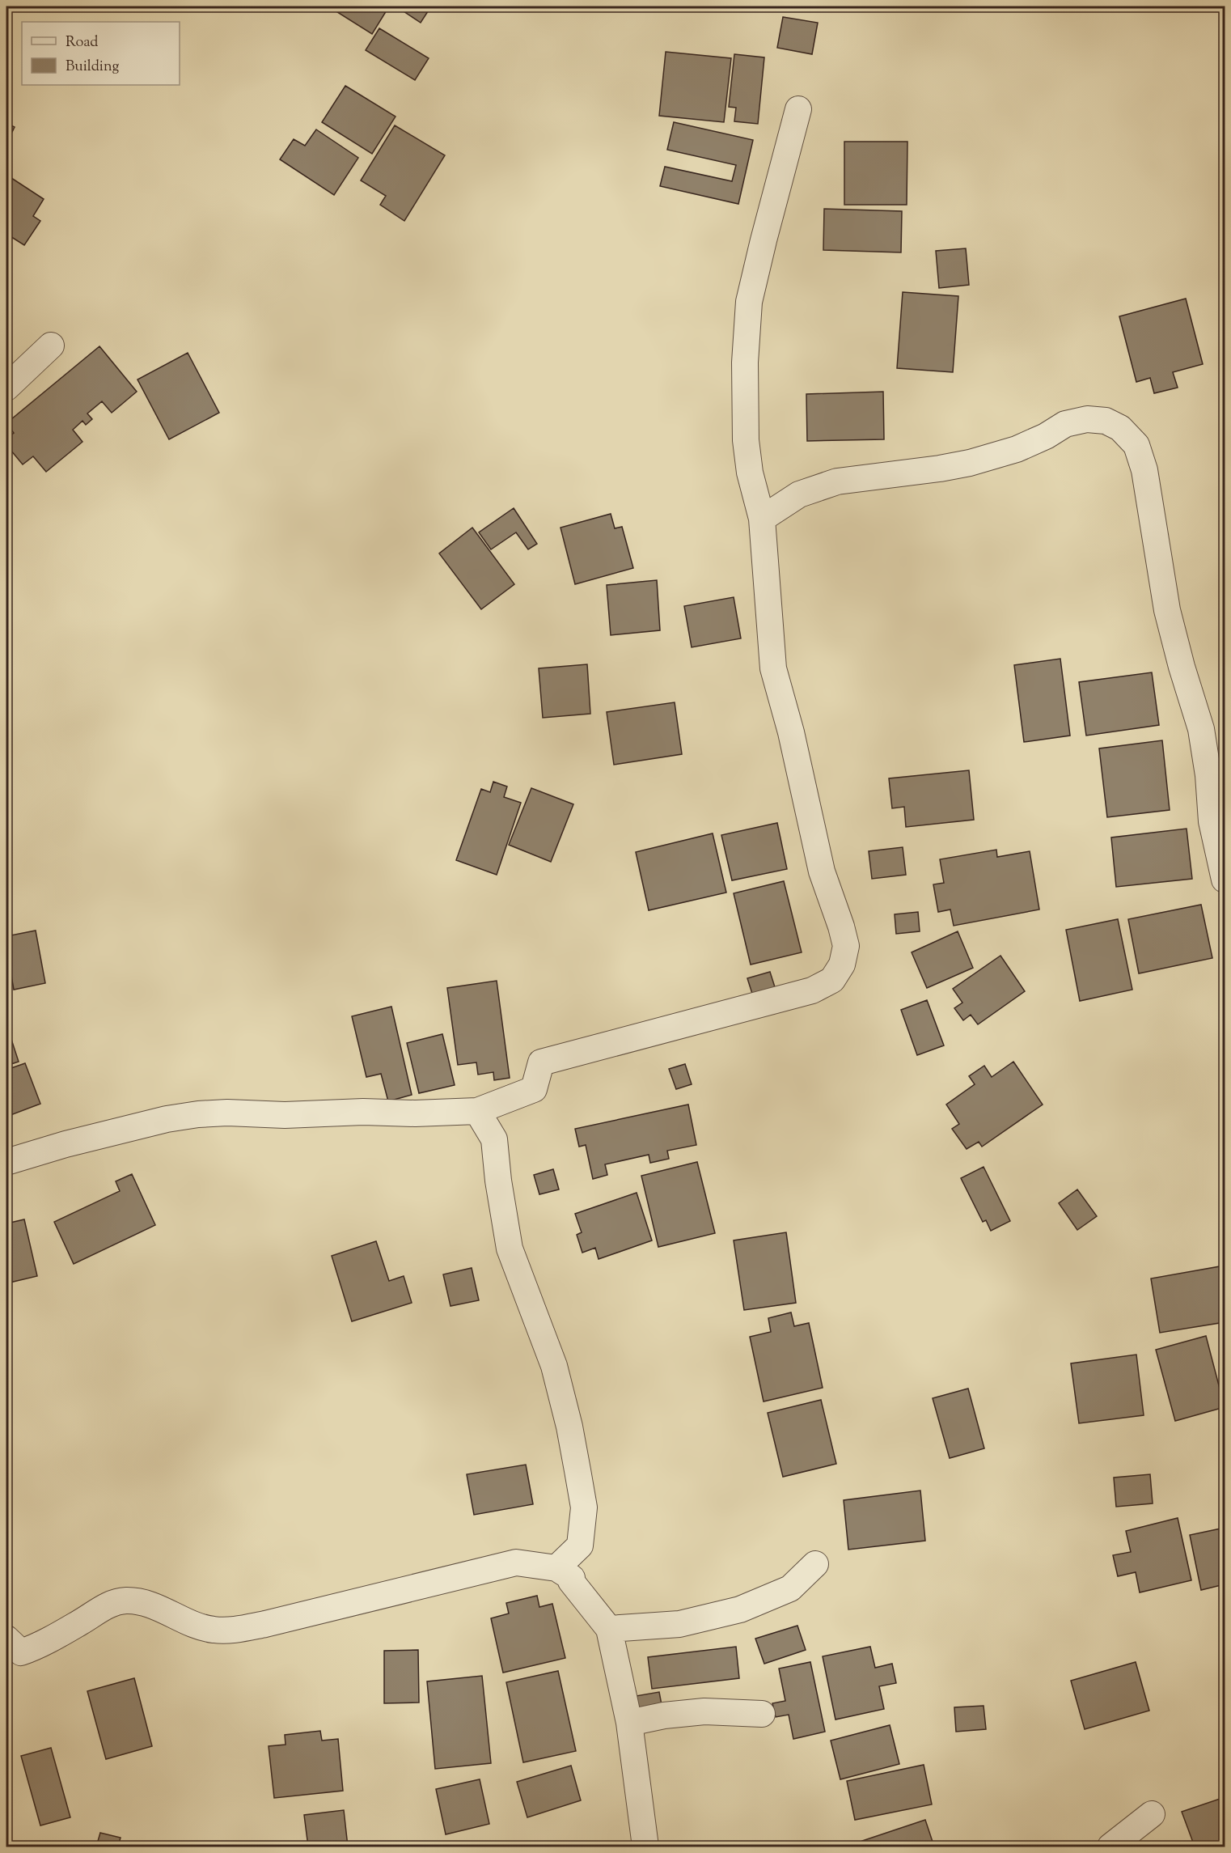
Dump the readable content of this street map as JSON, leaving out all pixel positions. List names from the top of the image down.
{
  "legend": ["Road", "Building"]
}
